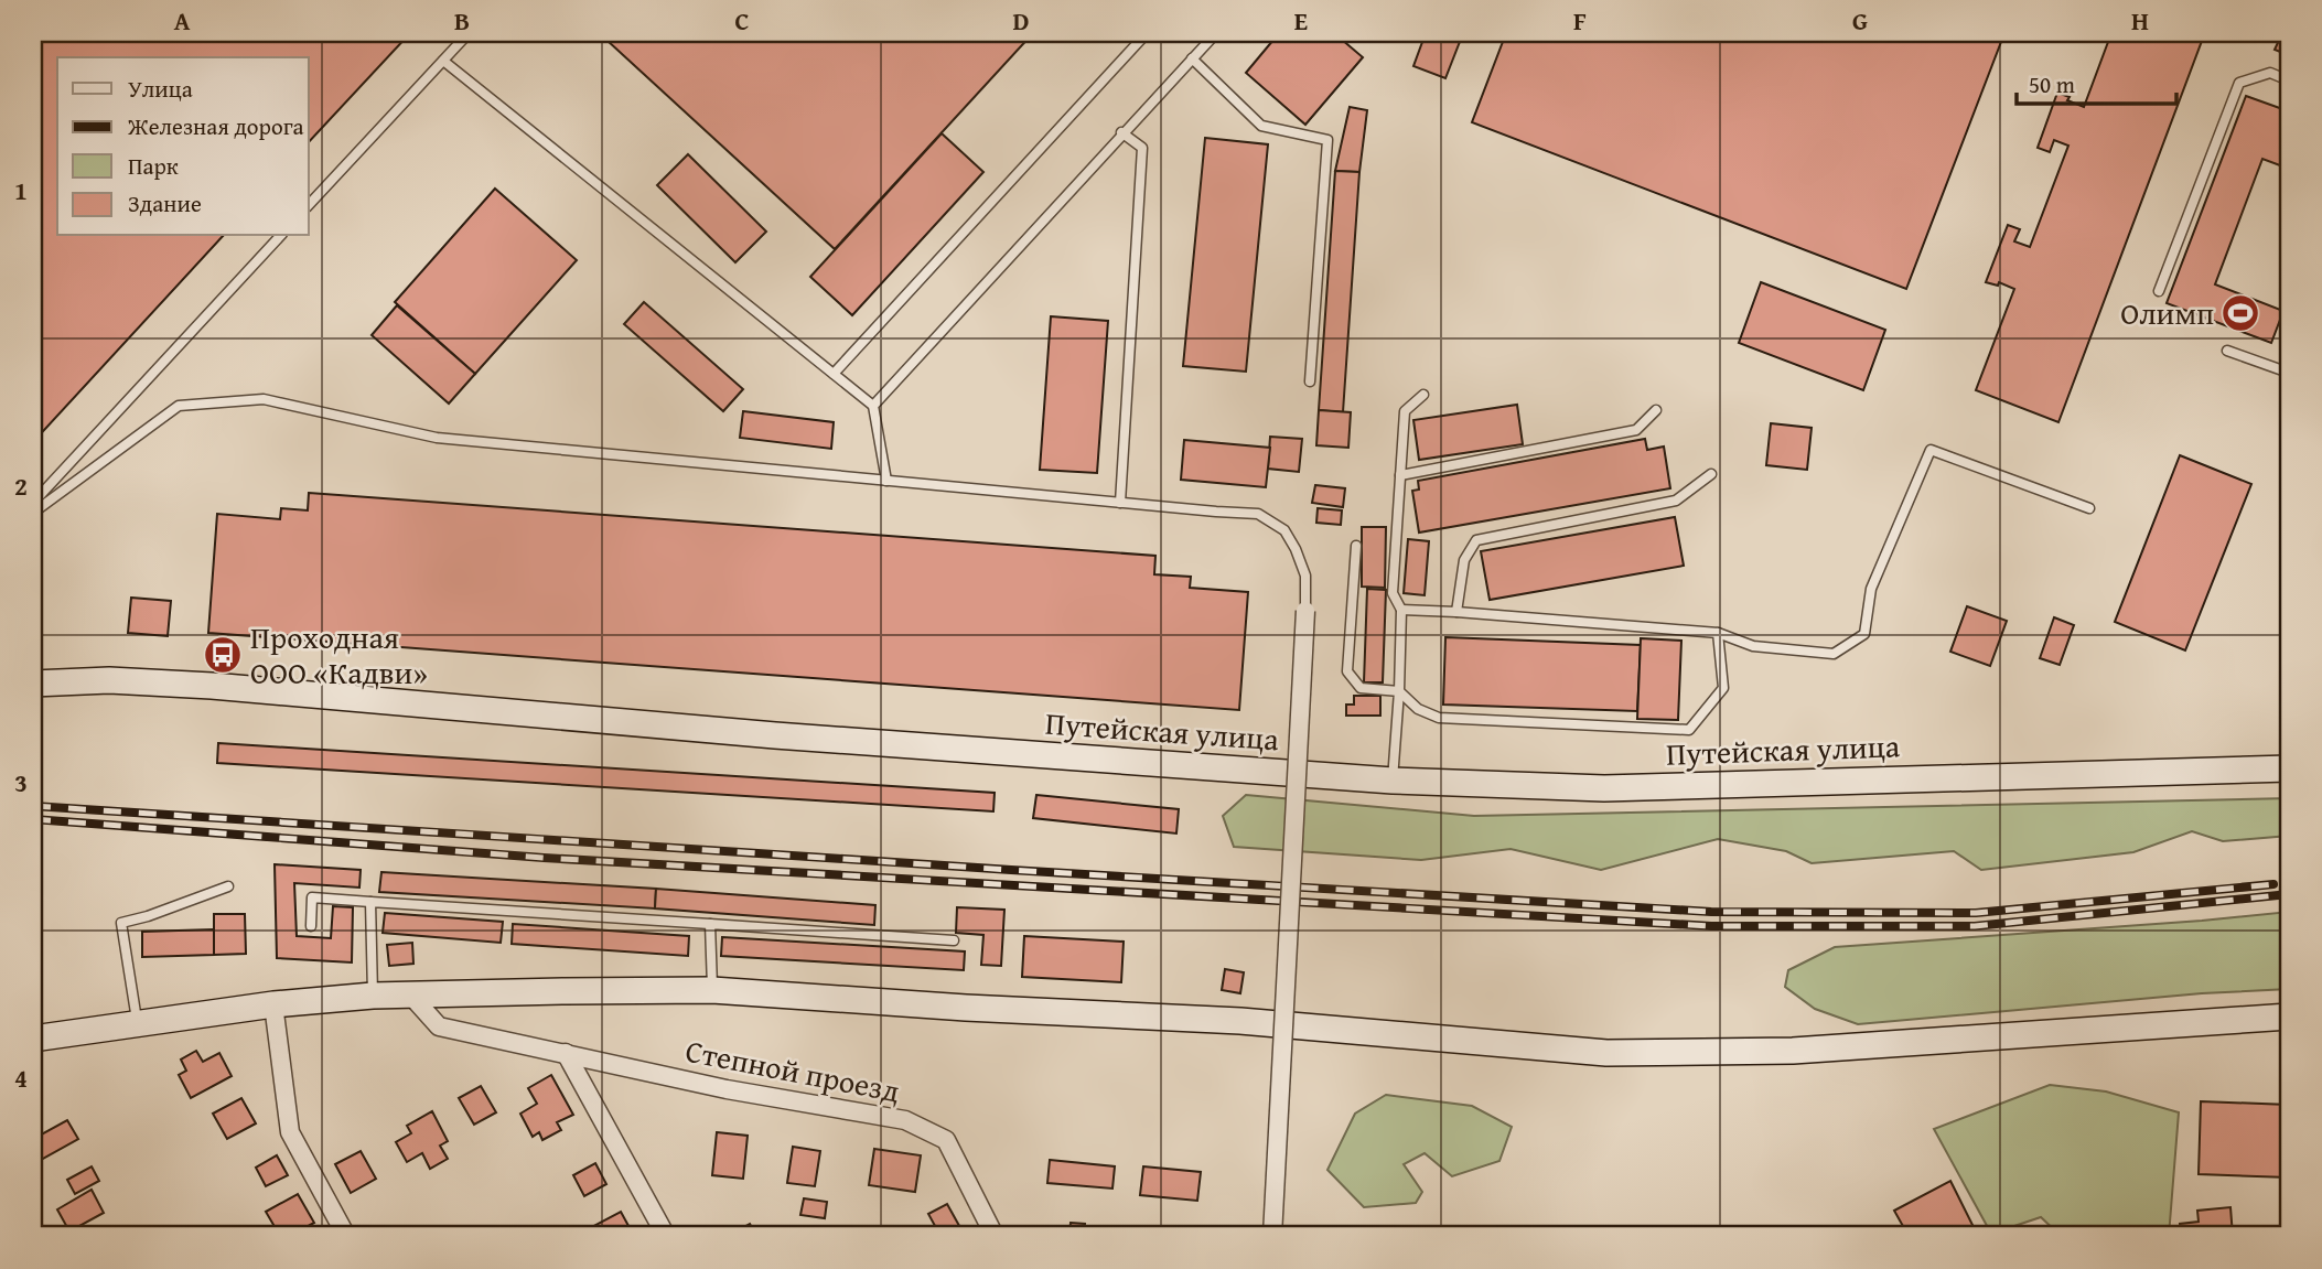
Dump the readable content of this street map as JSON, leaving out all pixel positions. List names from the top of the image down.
{
  "streets": {
    "main road": ["Путейская улица"],
    "street": ["Степной проезд"]
  },
  "places": {
    "sports": ["Олимп"],
    "bus stop": ["Проходная ООО «Кадви»"]
  },
  "legend": [
    "Улица",
    "Железная дорога",
    "Парк",
    "Здание"
  ],
  "scale_bar": "50 m",
  "grid": {
    "columns": [
      "A",
      "B",
      "C",
      "D",
      "E",
      "F",
      "G",
      "H"
    ],
    "rows": [
      "1",
      "2",
      "3",
      "4"
    ]
  }
}
